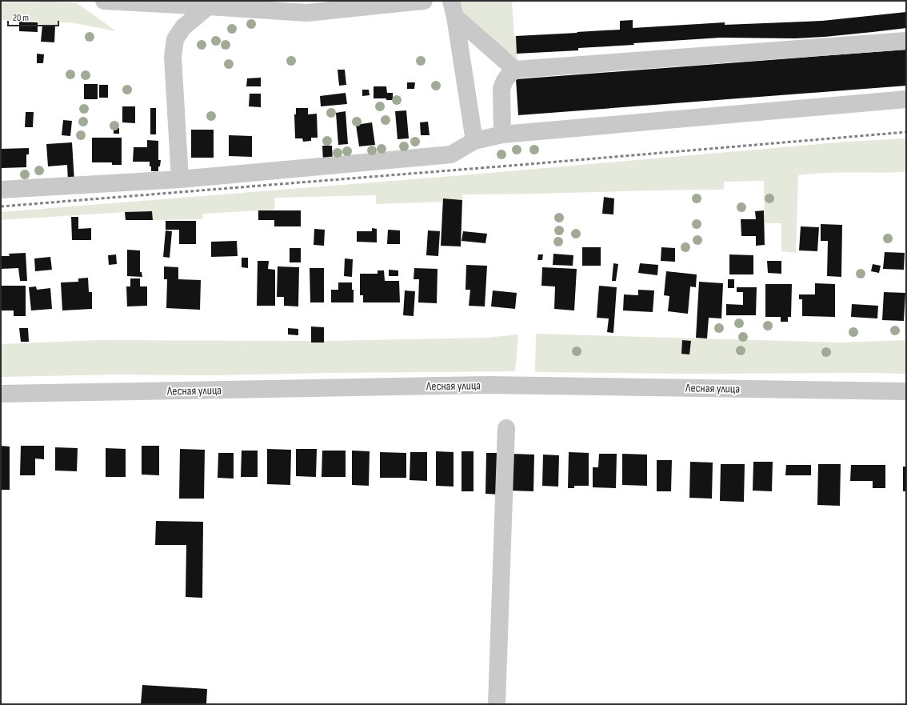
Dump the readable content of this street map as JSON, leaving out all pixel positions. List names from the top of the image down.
{
  "streets": {
    "street": ["Лесная улица"]
  },
  "scale_bar": "20 m"
}
